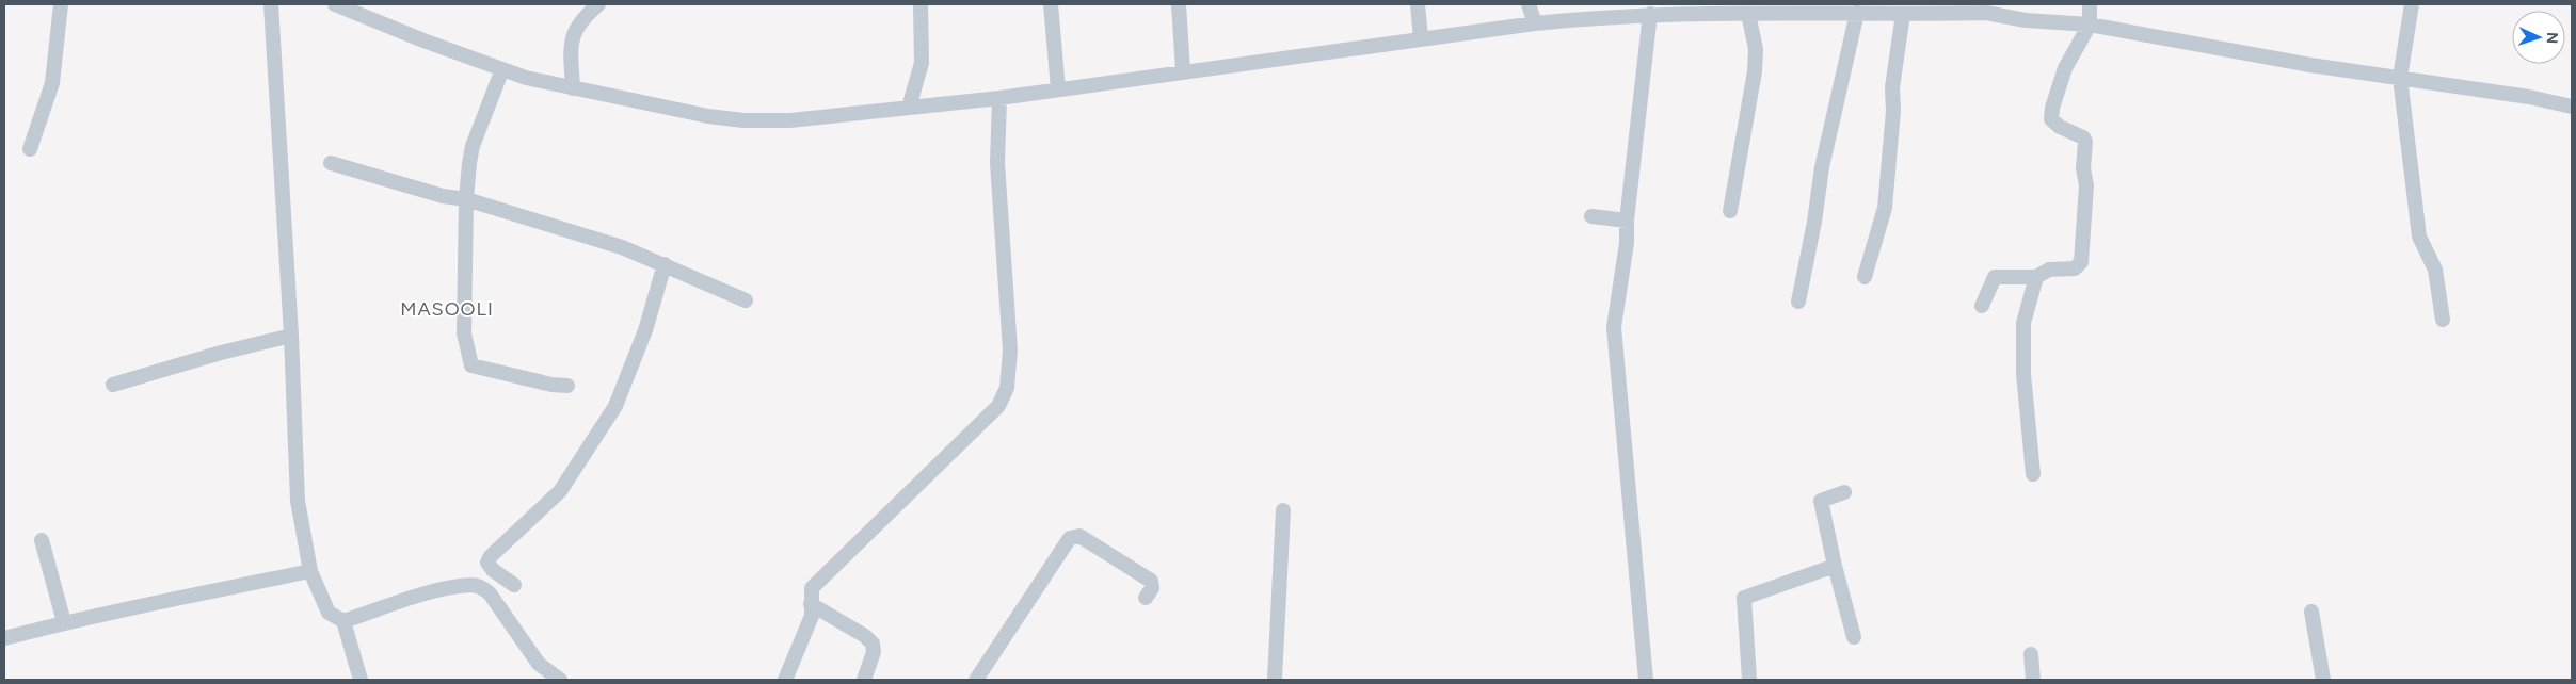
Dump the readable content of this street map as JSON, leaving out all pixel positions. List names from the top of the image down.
{
  "districts": ["MASOOLI"],
  "north": "right"
}
